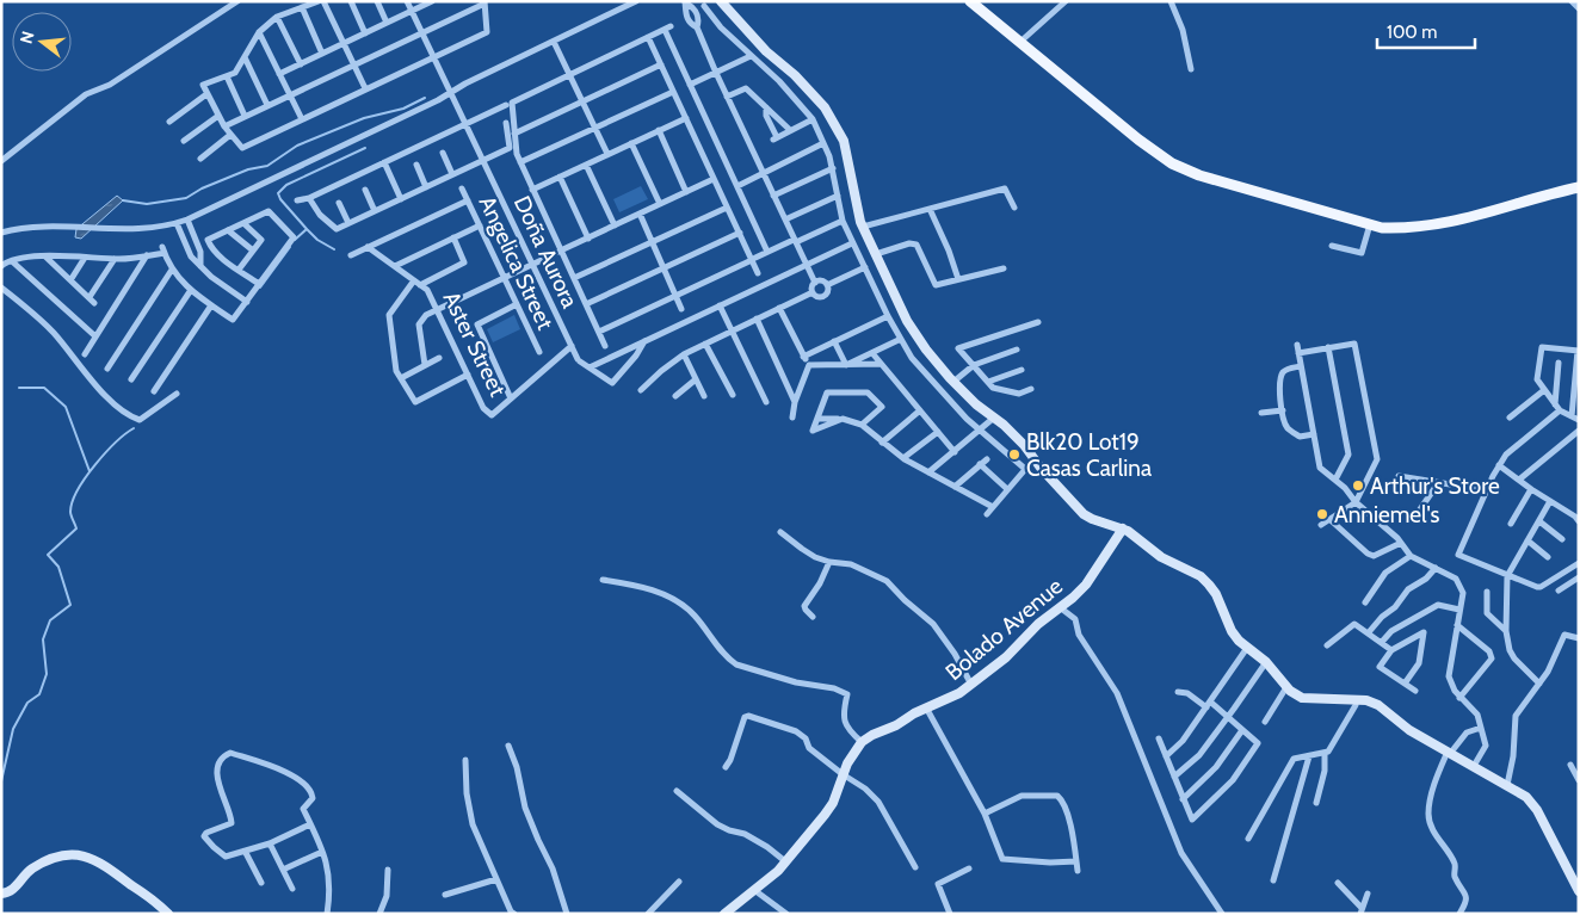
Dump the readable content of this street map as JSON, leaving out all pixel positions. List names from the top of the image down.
{
  "streets": {
    "street": [
      "Doña Aurora",
      "Angelica Street",
      "Aster Street",
      "Bolado Avenue"
    ]
  },
  "places": ["Blk20 Lot19 Casas Carlina", "Arthur's Store", "Anniemel's"],
  "scale_bar": "100 m",
  "north": "left"
}
